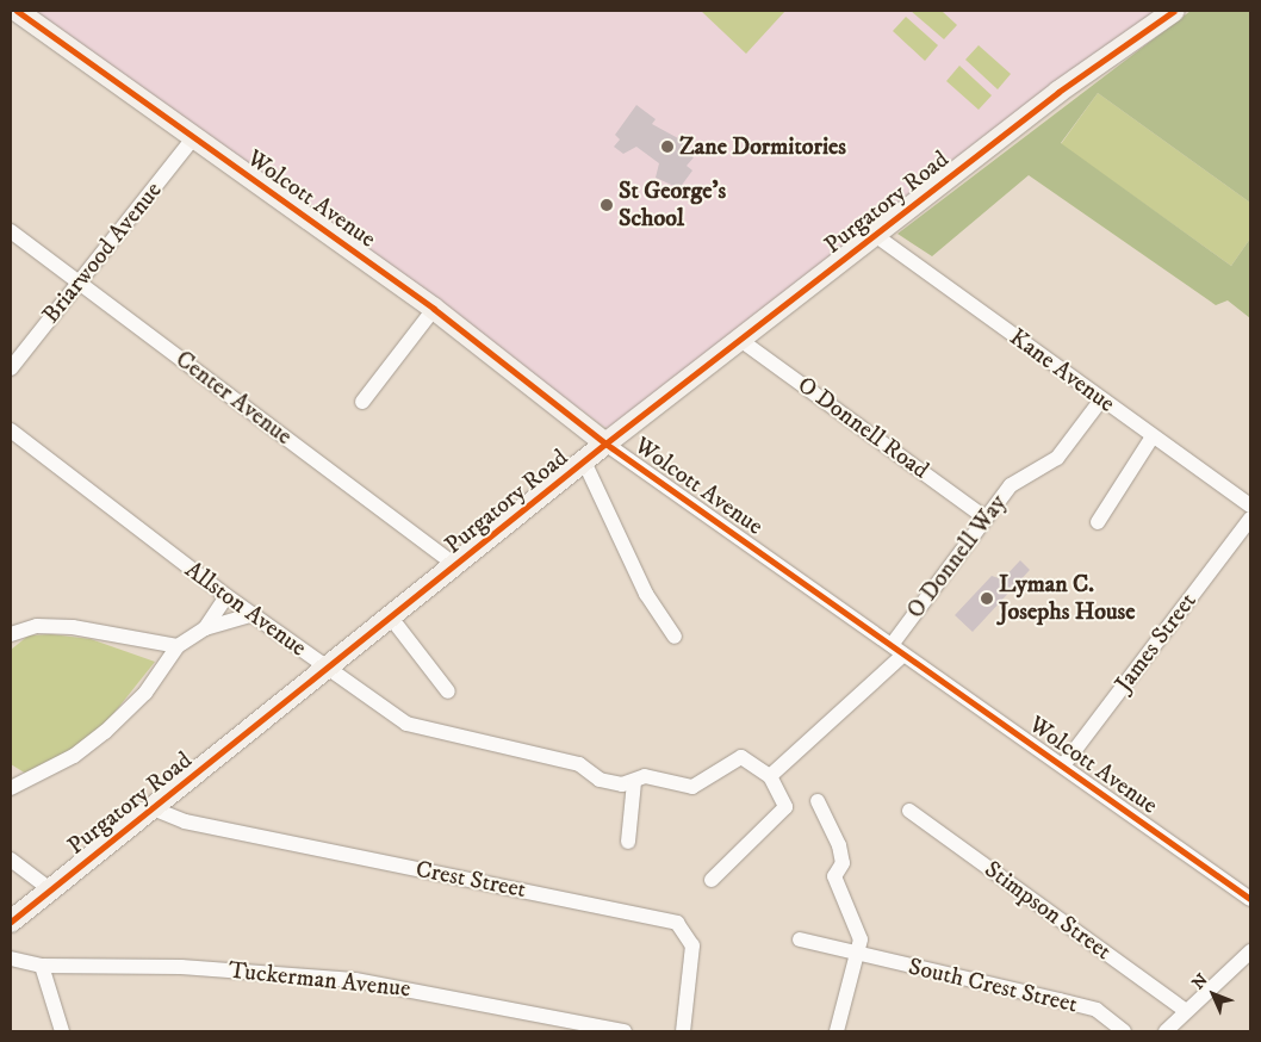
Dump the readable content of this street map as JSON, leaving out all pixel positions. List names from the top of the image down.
{
  "streets": {
    "street": [
      "Wolcott Avenue",
      "Purgatory Road",
      "Briarwood Avenue",
      "Kane Avenue",
      "Center Avenue",
      "O Donnell Road",
      "O Donnell Way",
      "Allston Avenue",
      "James Street",
      "Crest Street",
      "Stimpson Street",
      "Tuckerman Avenue",
      "South Crest Street"
    ]
  },
  "crossings": [
    ["Wolcott Avenue", "Purgatory Road"],
    ["Wolcott Avenue", "Briarwood Avenue"],
    ["Wolcott Avenue", "O Donnell Way"],
    ["Wolcott Avenue", "James Street"],
    ["Purgatory Road", "Kane Avenue"],
    ["Purgatory Road", "Center Avenue"],
    ["Purgatory Road", "O Donnell Road"],
    ["Purgatory Road", "Allston Avenue"],
    ["Purgatory Road", "Crest Street"],
    ["Briarwood Avenue", "Center Avenue"],
    ["Kane Avenue", "O Donnell Way"],
    ["O Donnell Road", "O Donnell Way"]
  ],
  "places": ["Zane Dormitories", "St George's School", "Lyman C. Josephs House"],
  "north": "top left"
}
